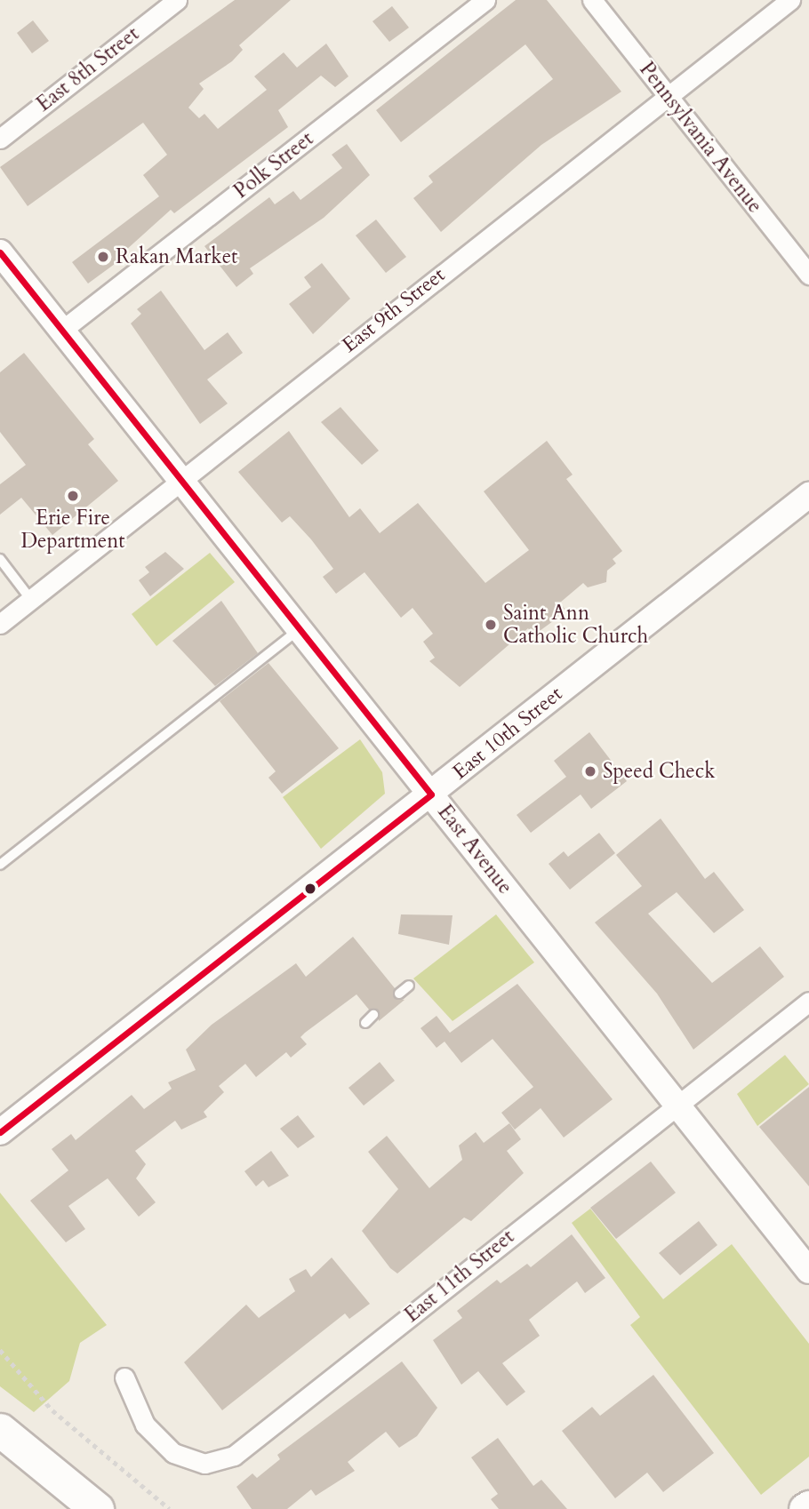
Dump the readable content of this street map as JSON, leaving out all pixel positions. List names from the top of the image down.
{
  "streets": {
    "street": [
      "East 8th Street",
      "Pennsylvania Avenue",
      "Polk Street",
      "East 9th Street",
      "East 10th Street",
      "East Avenue",
      "East 11th Street"
    ]
  },
  "crossings": [
    ["Pennsylvania Avenue", "East 9th Street"],
    ["Polk Street", "East Avenue"],
    ["East 9th Street", "East Avenue"],
    ["East 10th Street", "East Avenue"],
    ["East Avenue", "East 11th Street"]
  ],
  "places": [
    "Rakan Market",
    "Erie Fire Department",
    "Saint Ann Catholic Church",
    "Speed Check"
  ]
}
